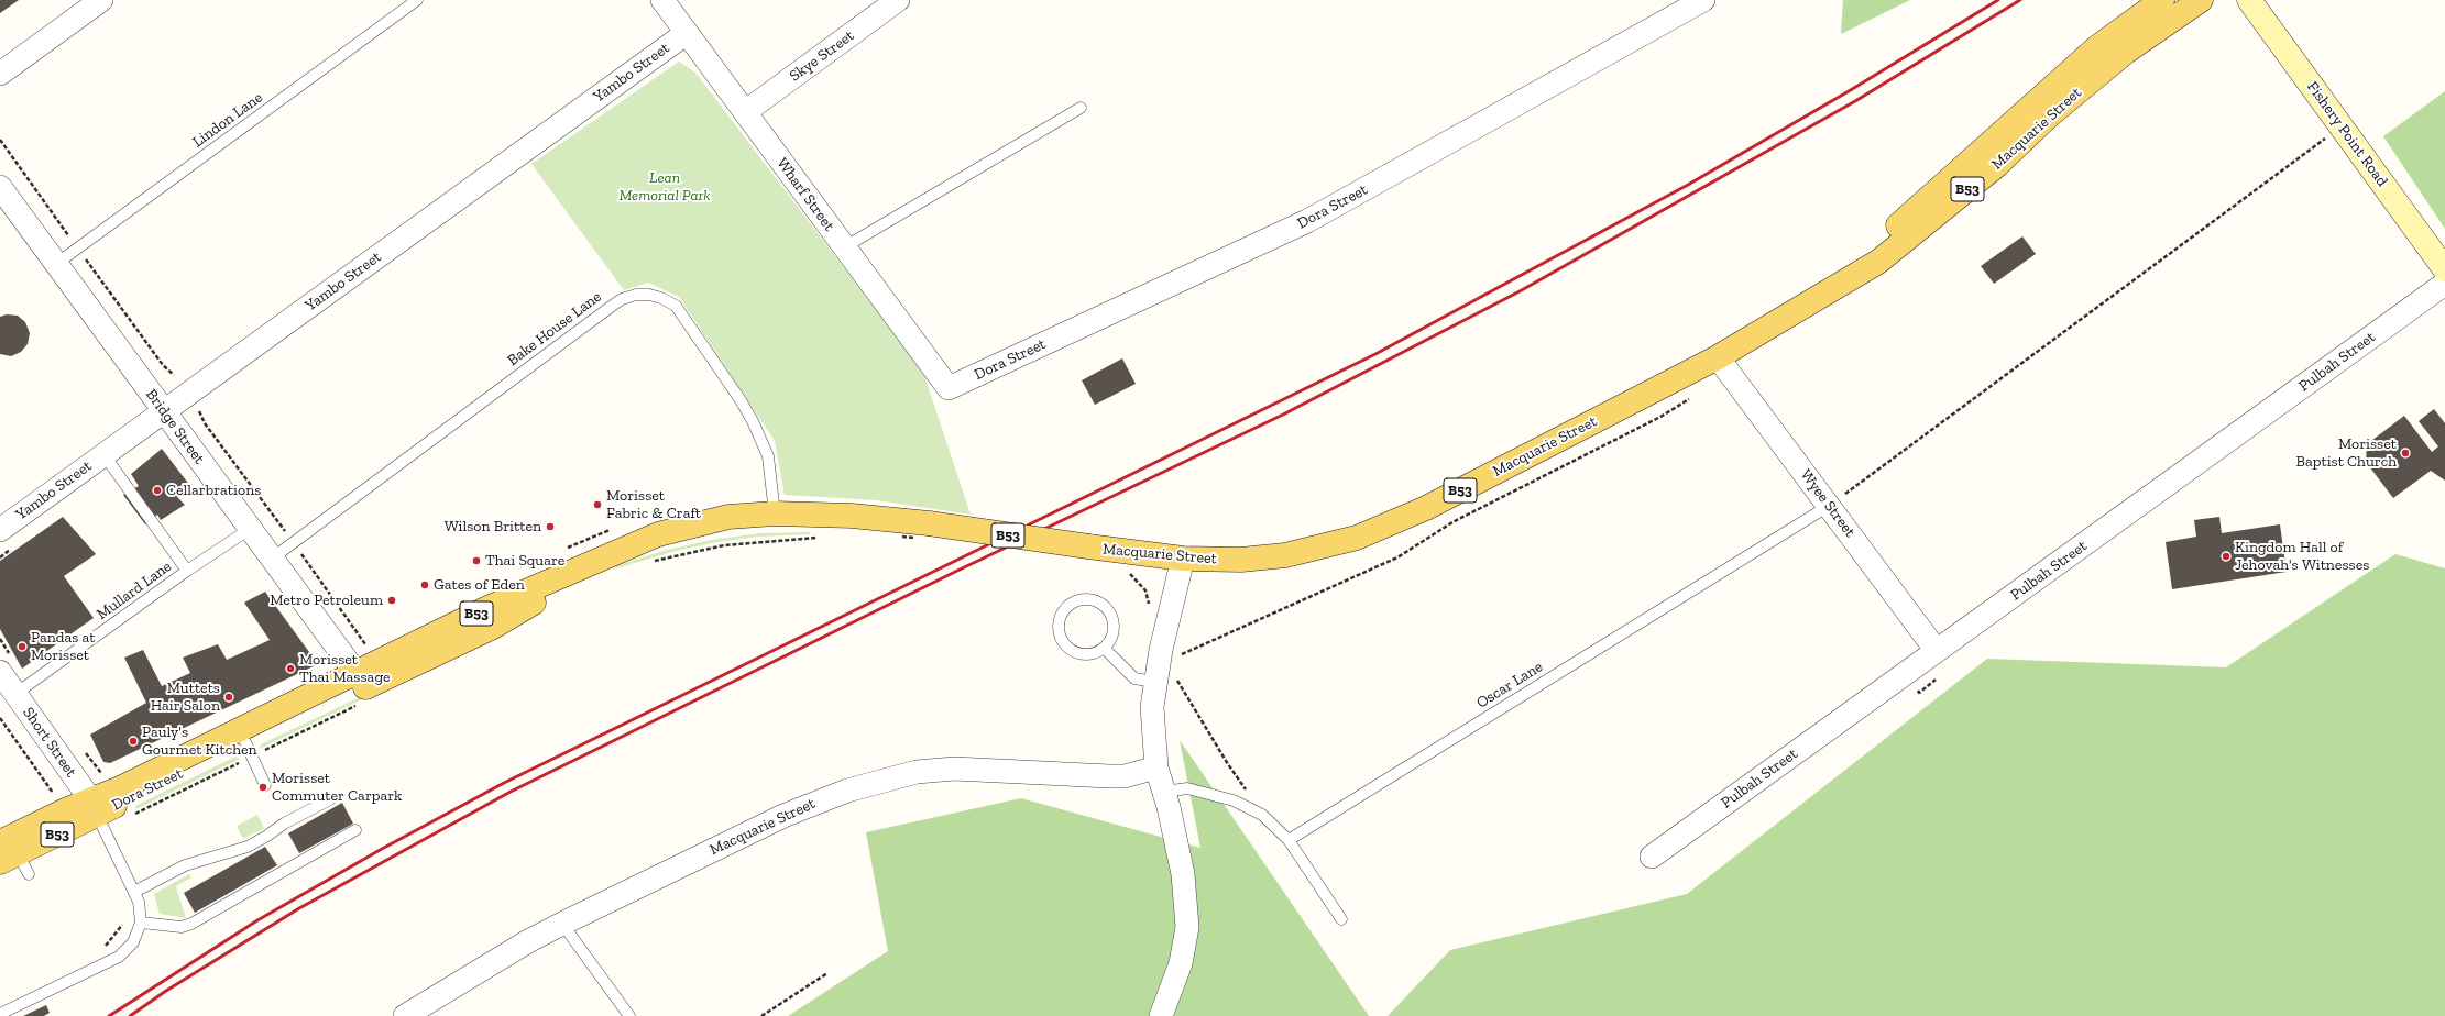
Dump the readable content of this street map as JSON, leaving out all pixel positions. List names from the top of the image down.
{
  "streets": {
    "main road": [
      "Macquarie Street",
      "Fishery Point Road",
      "B53",
      "Dora Street"
    ],
    "street": [
      "Skye Street",
      "Yambo Street",
      "Wharf Street",
      "Pulbah Street",
      "Bridge Street",
      "Wyee Street",
      "Short Street"
    ],
    "lane": [
      "Lindon Lane",
      "Bake House Lane",
      "Mullard Lane",
      "Oscar Lane"
    ]
  },
  "crossings": [
    ["Skye Street", "Wharf Street"],
    ["Yambo Street", "Wharf Street"],
    ["Yambo Street", "Bridge Street"],
    ["Lindon Lane", "Bridge Street"],
    ["Macquarie Street", "Dora Street"],
    ["Macquarie Street", "Bake House Lane"],
    ["Macquarie Street", "Wyee Street"],
    ["Wharf Street", "Dora Street"],
    ["Dora Street", "Bake House Lane"],
    ["Dora Street", "Bridge Street"],
    ["Dora Street", "Short Street"],
    ["Bake House Lane", "Bridge Street"],
    ["Pulbah Street", "Wyee Street"],
    ["Bridge Street", "Mullard Lane"],
    ["Wyee Street", "Oscar Lane"],
    ["Mullard Lane", "Short Street"]
  ],
  "parks": ["Lean Memorial Park"],
  "places": [
    "Morisset Baptist Church",
    "Cellarbrations",
    "Morisset Fabric & Craft",
    "Wilson Britten",
    "Kingdom Hall of Jehovah's Witnesses",
    "Thai Square",
    "Gates of Eden",
    "Metro Petroleum",
    "Pandas at Morisset",
    "Morisset Thai Massage",
    "Muttets Hair Salon",
    "Pauly's Gourmet Kitchen",
    "Morisset Commuter Carpark"
  ]
}
